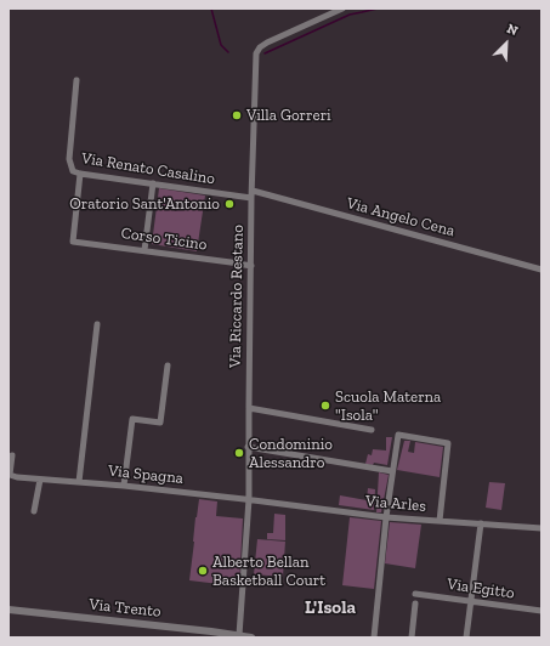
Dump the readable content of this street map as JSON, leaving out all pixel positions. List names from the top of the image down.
{
  "streets": {
    "street": [
      "Via Renato Casalino",
      "Via Angelo Cena",
      "Corso Ticino",
      "Via Riccardo Restano",
      "Via Spagna",
      "Via Arles",
      "Via Egitto",
      "Via Trento"
    ]
  },
  "crossings": [
    ["Via Renato Casalino", "Corso Ticino"],
    ["Via Renato Casalino", "Via Riccardo Restano"],
    ["Via Angelo Cena", "Via Riccardo Restano"],
    ["Corso Ticino", "Via Riccardo Restano"],
    ["Via Riccardo Restano", "Via Spagna"],
    ["Via Riccardo Restano", "Via Arles"],
    ["Via Riccardo Restano", "Via Trento"],
    ["Via Spagna", "Via Arles"]
  ],
  "districts": ["L'Isola"],
  "places": [
    "Villa Gorreri",
    "Oratorio Sant'Antonio",
    "Scuola Materna \"Isola\"",
    "Condominio Alessandro",
    "Alberto Bellan Basketball Court"
  ],
  "north": "top right"
}
